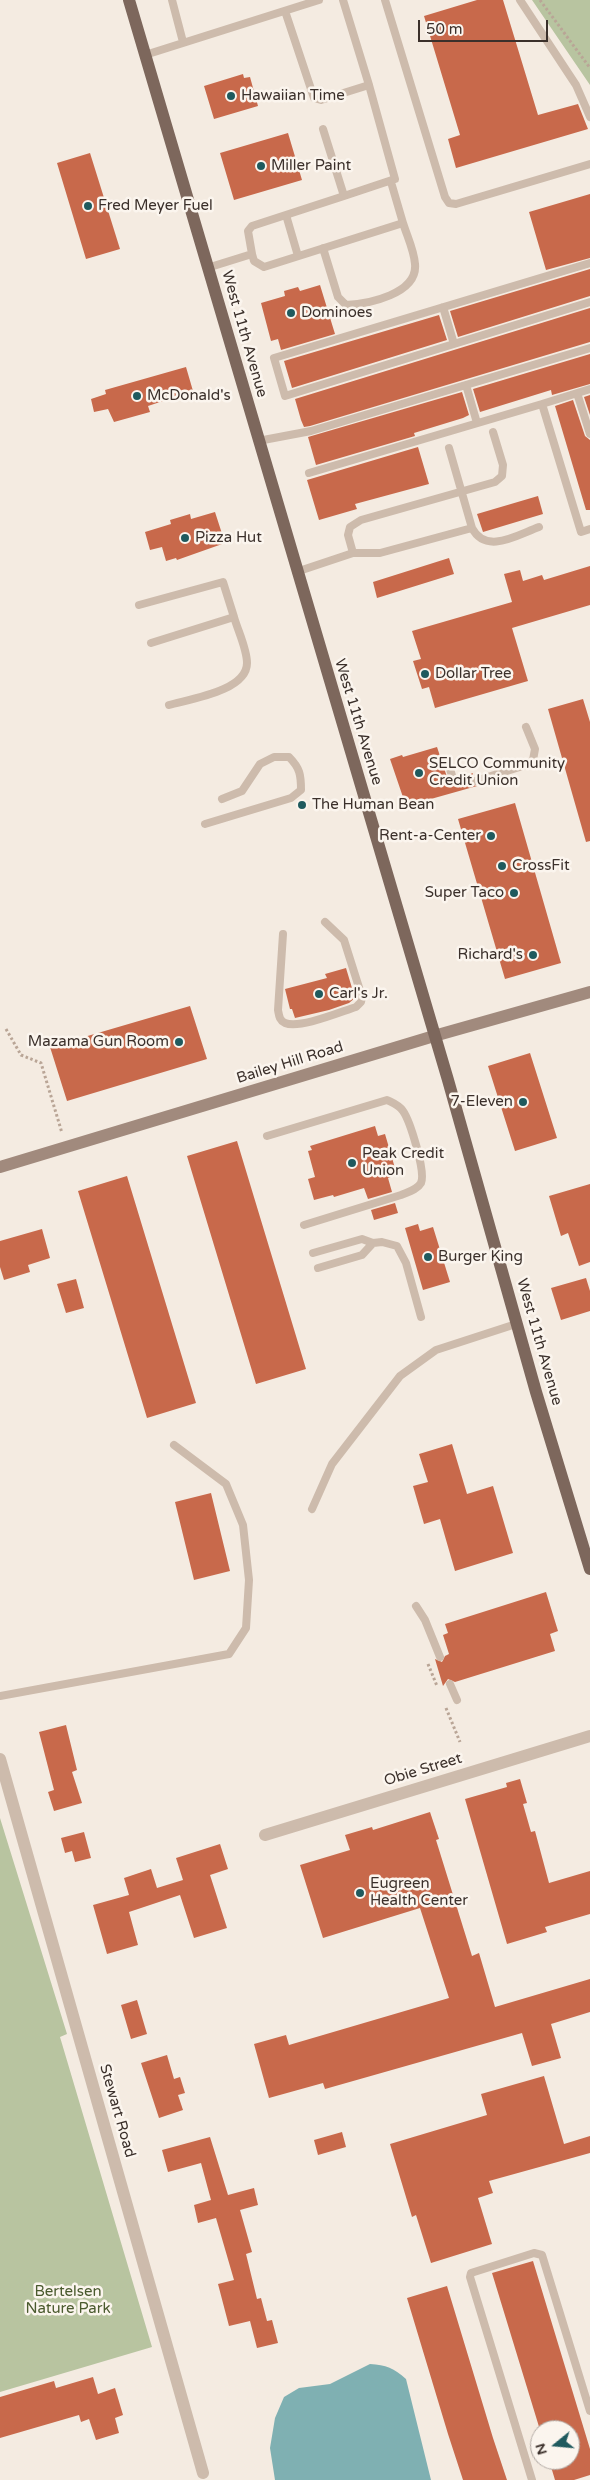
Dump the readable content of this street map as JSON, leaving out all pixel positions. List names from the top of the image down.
{
  "streets": {
    "main road": ["West 11th Avenue"],
    "street": ["Bailey Hill Road", "Obie Street", "Stewart Road"]
  },
  "crossings": [
    ["West 11th Avenue", "Bailey Hill Road"]
  ],
  "parks": ["Bertelsen Nature Park"],
  "places": [
    "Hawaiian Time",
    "Miller Paint",
    "Fred Meyer Fuel",
    "Dominoes",
    "McDonald's",
    "Pizza Hut",
    "Dollar Tree",
    "SELCO Community Credit Union",
    "The Human Bean",
    "Rent-a-Center",
    "CrossFit",
    "Super Taco",
    "Richard's",
    "Carl's Jr.",
    "Mazama Gun Room",
    "7-Eleven",
    "Peak Credit Union",
    "Burger King",
    "Eugreen Health Center"
  ],
  "scale_bar": "50 m",
  "north": "left"
}
